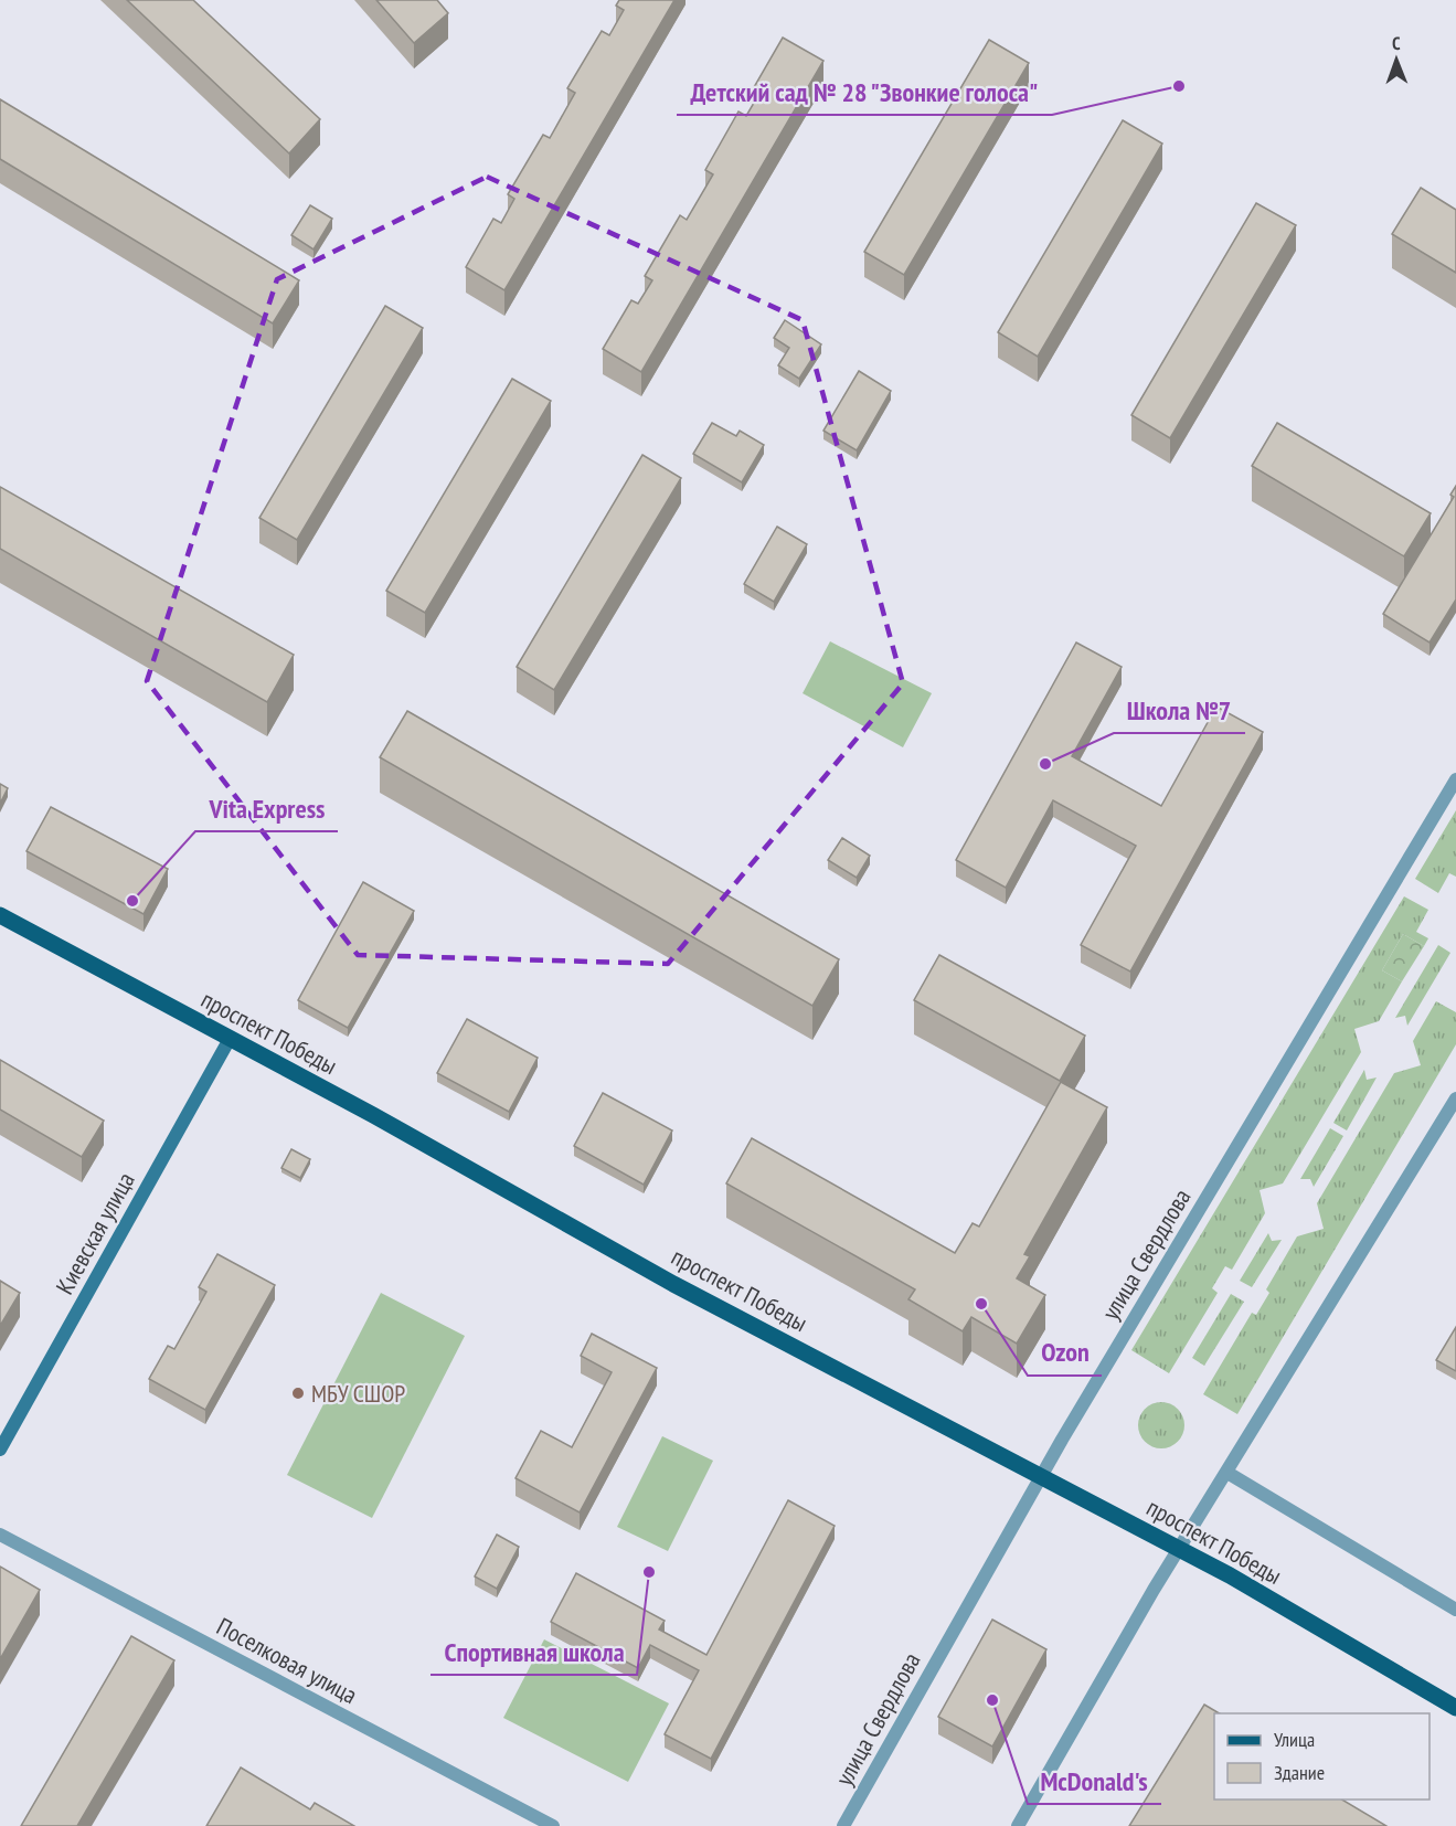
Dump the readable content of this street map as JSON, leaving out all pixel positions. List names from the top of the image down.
{
  "streets": {
    "main road": ["проспект Победы", "Киевская улица"],
    "street": ["улица Свердлова", "Поселковая улица"]
  },
  "crossings": [
    ["проспект Победы", "Киевская улица"],
    ["проспект Победы", "улица Свердлова"]
  ],
  "places": [
    "Детский сад № 28 \"Звонкие голоса\"",
    "Школа №7",
    "Vita Express",
    "Ozon",
    "МБУ СШОР",
    "Спортивная школа",
    "McDonald's"
  ],
  "legend": ["Улица", "Здание"],
  "north": "top"
}
